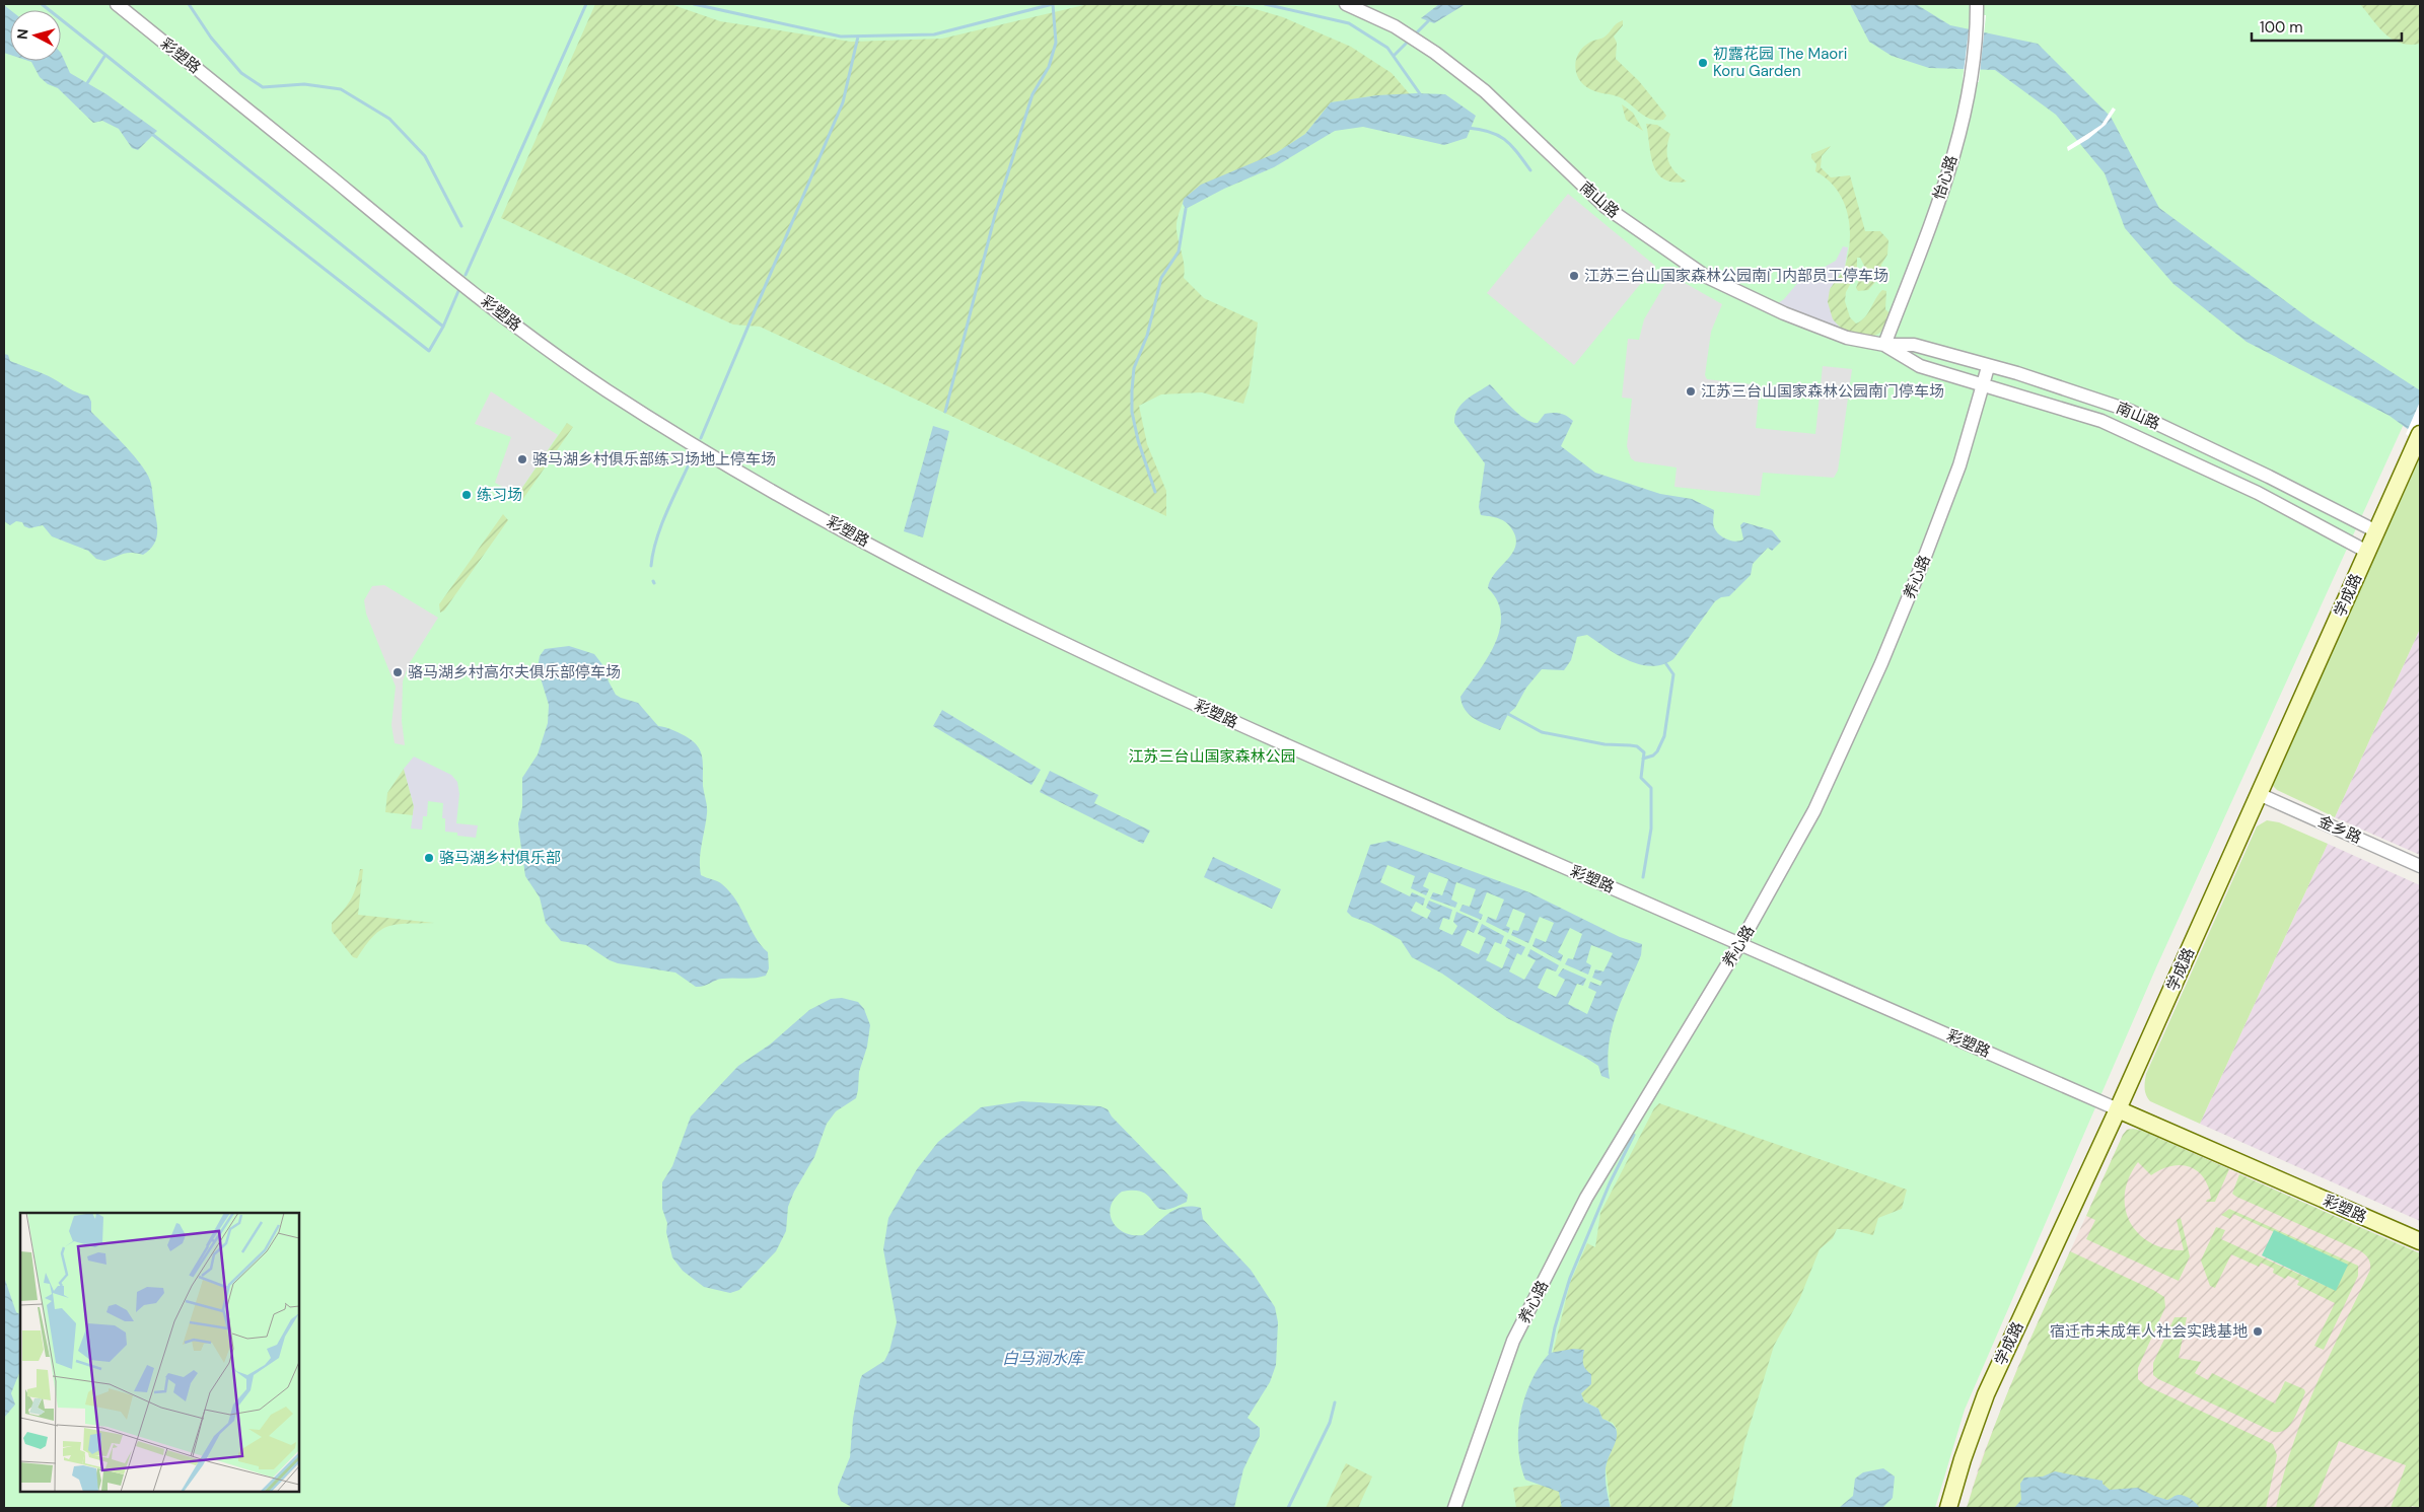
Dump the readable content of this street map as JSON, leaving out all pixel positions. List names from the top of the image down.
{
  "streets": {
    "street": [
      "彩塑路",
      "怡心路",
      "南山路",
      "养心路",
      "学成路",
      "金乡路"
    ]
  },
  "crossings": [
    ["彩塑路", "养心路"],
    ["彩塑路", "学成路"],
    ["怡心路", "南山路"],
    ["南山路", "养心路"],
    ["南山路", "学成路"],
    ["学成路", "金乡路"]
  ],
  "water": ["白马涧水库"],
  "parks": ["江苏三台山国家森林公园"],
  "places": [
    "初露花园 The Maori Koru Garden",
    "江苏三台山国家森林公园南门内部员工停车场",
    "江苏三台山国家森林公园南门停车场",
    "骆马湖乡村俱乐部练习场地上停车场",
    "练习场",
    "骆马湖乡村高尔夫俱乐部停车场",
    "骆马湖乡村俱乐部",
    "宿迁市未成年人社会实践基地"
  ],
  "scale_bar": "100 m",
  "north": "left"
}
